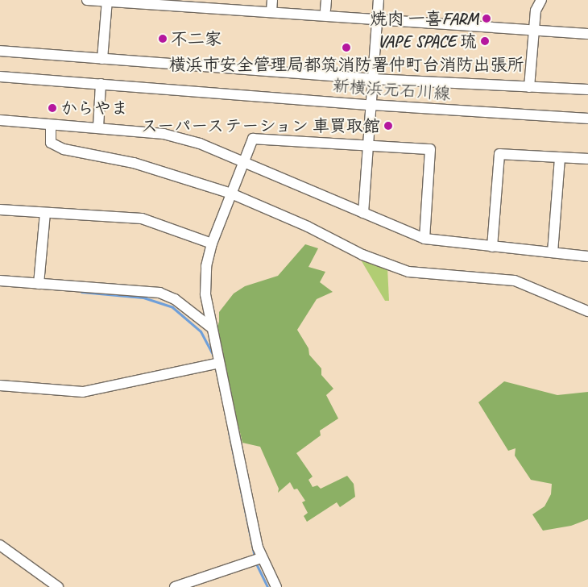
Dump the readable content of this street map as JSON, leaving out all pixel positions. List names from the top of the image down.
{
  "streets": {
    "street": ["新横浜元石川線"]
  },
  "places": [
    "焼肉 一喜FARM",
    "不二家",
    "VAPE SPACE 琉",
    "横浜市安全管理局都筑消防署仲町台消防出張所",
    "からやま",
    "スーパーステーション 車買取館"
  ]
}
